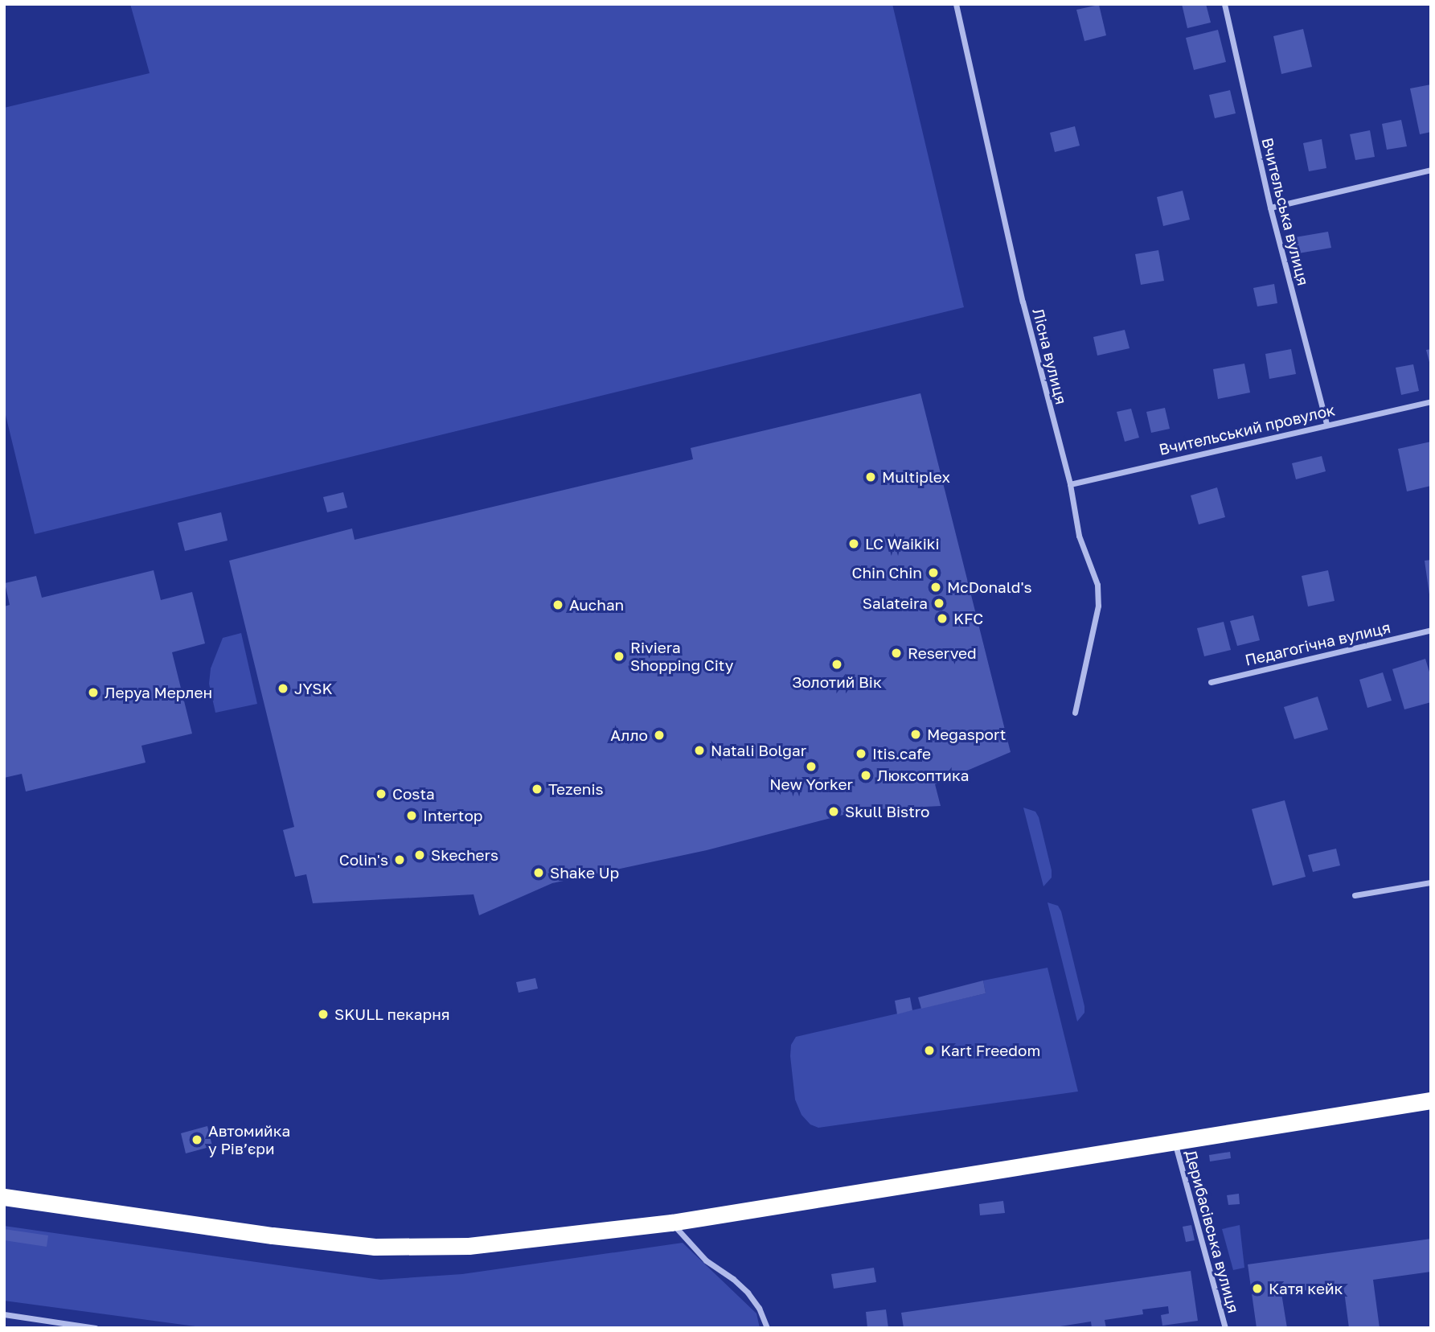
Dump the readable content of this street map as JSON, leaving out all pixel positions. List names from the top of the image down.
{
  "streets": {
    "street": [
      "Вчительська вулиця",
      "Лісна вулиця",
      "Вчительський провулок",
      "Педагогічна вулиця",
      "Дерибасівська вулиця"
    ]
  },
  "crossings": [
    ["Вчительська вулиця", "Вчительський провулок"],
    ["Лісна вулиця", "Вчительський провулок"]
  ],
  "places": [
    "Multiplex",
    "LC Waikiki",
    "Chin Chin",
    "McDonald's",
    "Salateira",
    "Auchan",
    "KFC",
    "Reserved",
    "Riviera Shopping City",
    "Золотий Вік",
    "JYSK",
    "Леруа Мерлен",
    "Megasport",
    "Алло",
    "Natali Bolgar",
    "Itis.cafe",
    "New Yorker",
    "Люксоптика",
    "Tezenis",
    "Costa",
    "Skull Bistro",
    "Intertop",
    "Skechers",
    "Colin's",
    "Shake Up",
    "SKULL пекарня",
    "Kart Freedom",
    "Автомийка у Рівʼєри",
    "Катя кейк"
  ]
}
